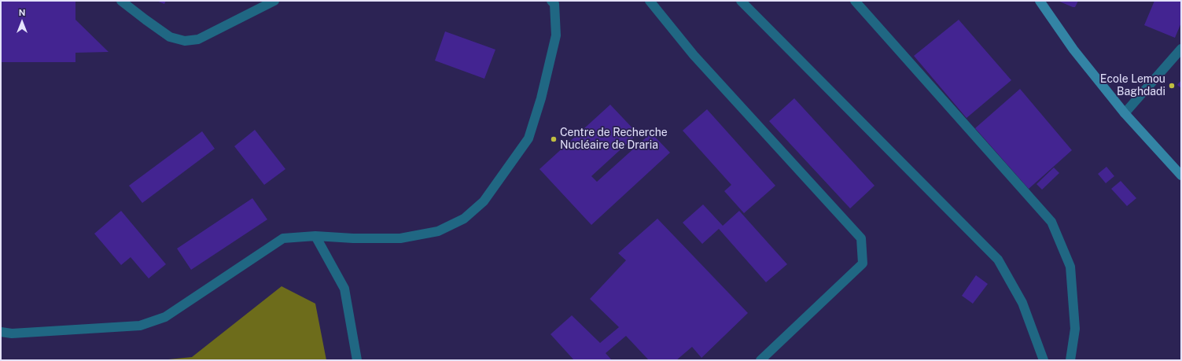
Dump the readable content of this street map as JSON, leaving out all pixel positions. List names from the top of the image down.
{
  "places": ["Ecole Lemou Baghdadi", "Centre de Recherche Nucléaire de Draria"],
  "north": "top"
}
